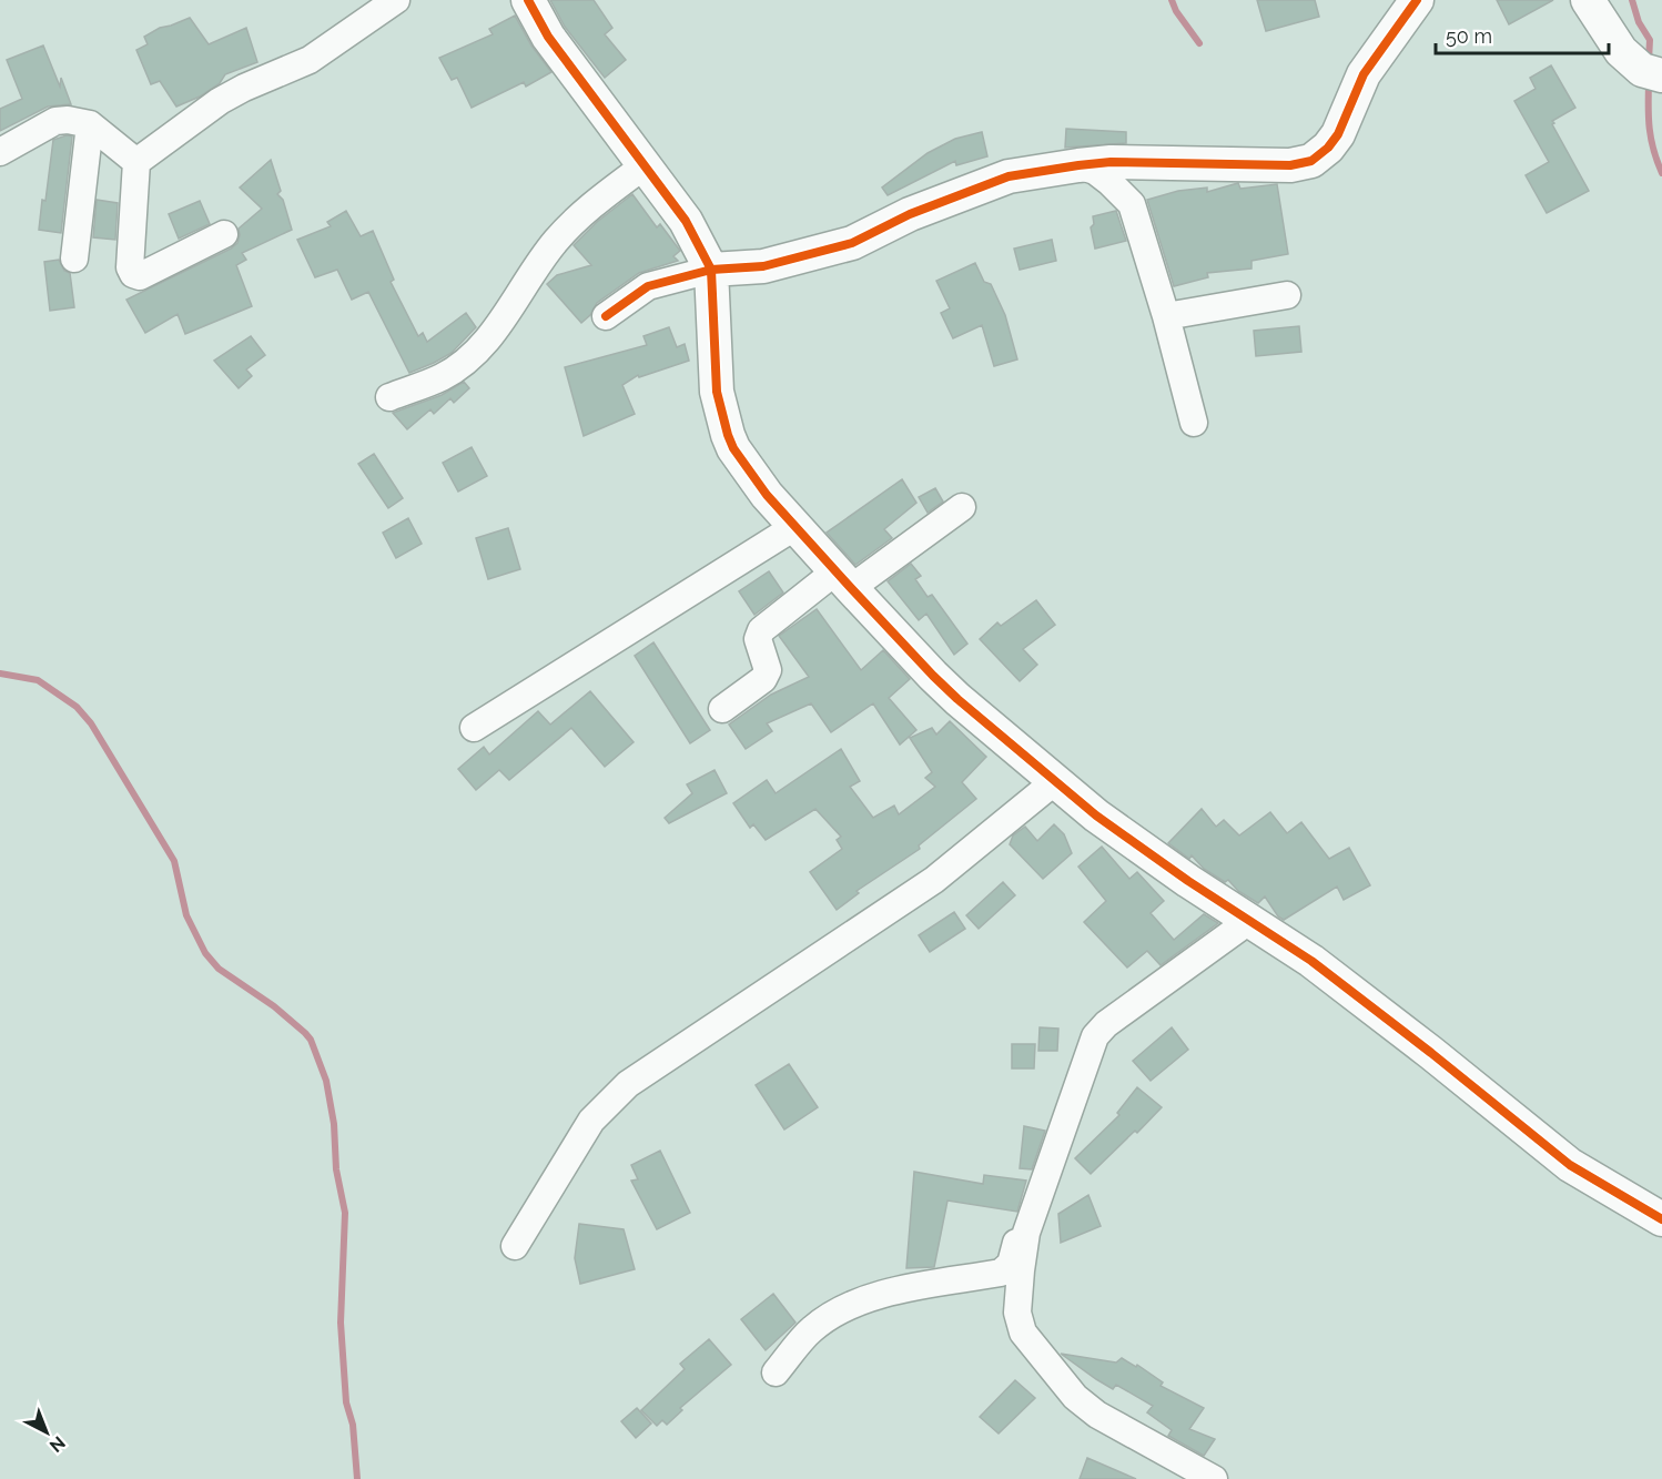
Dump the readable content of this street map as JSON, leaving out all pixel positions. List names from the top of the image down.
{
  "scale_bar": "50 m",
  "north": "bottom right"
}
